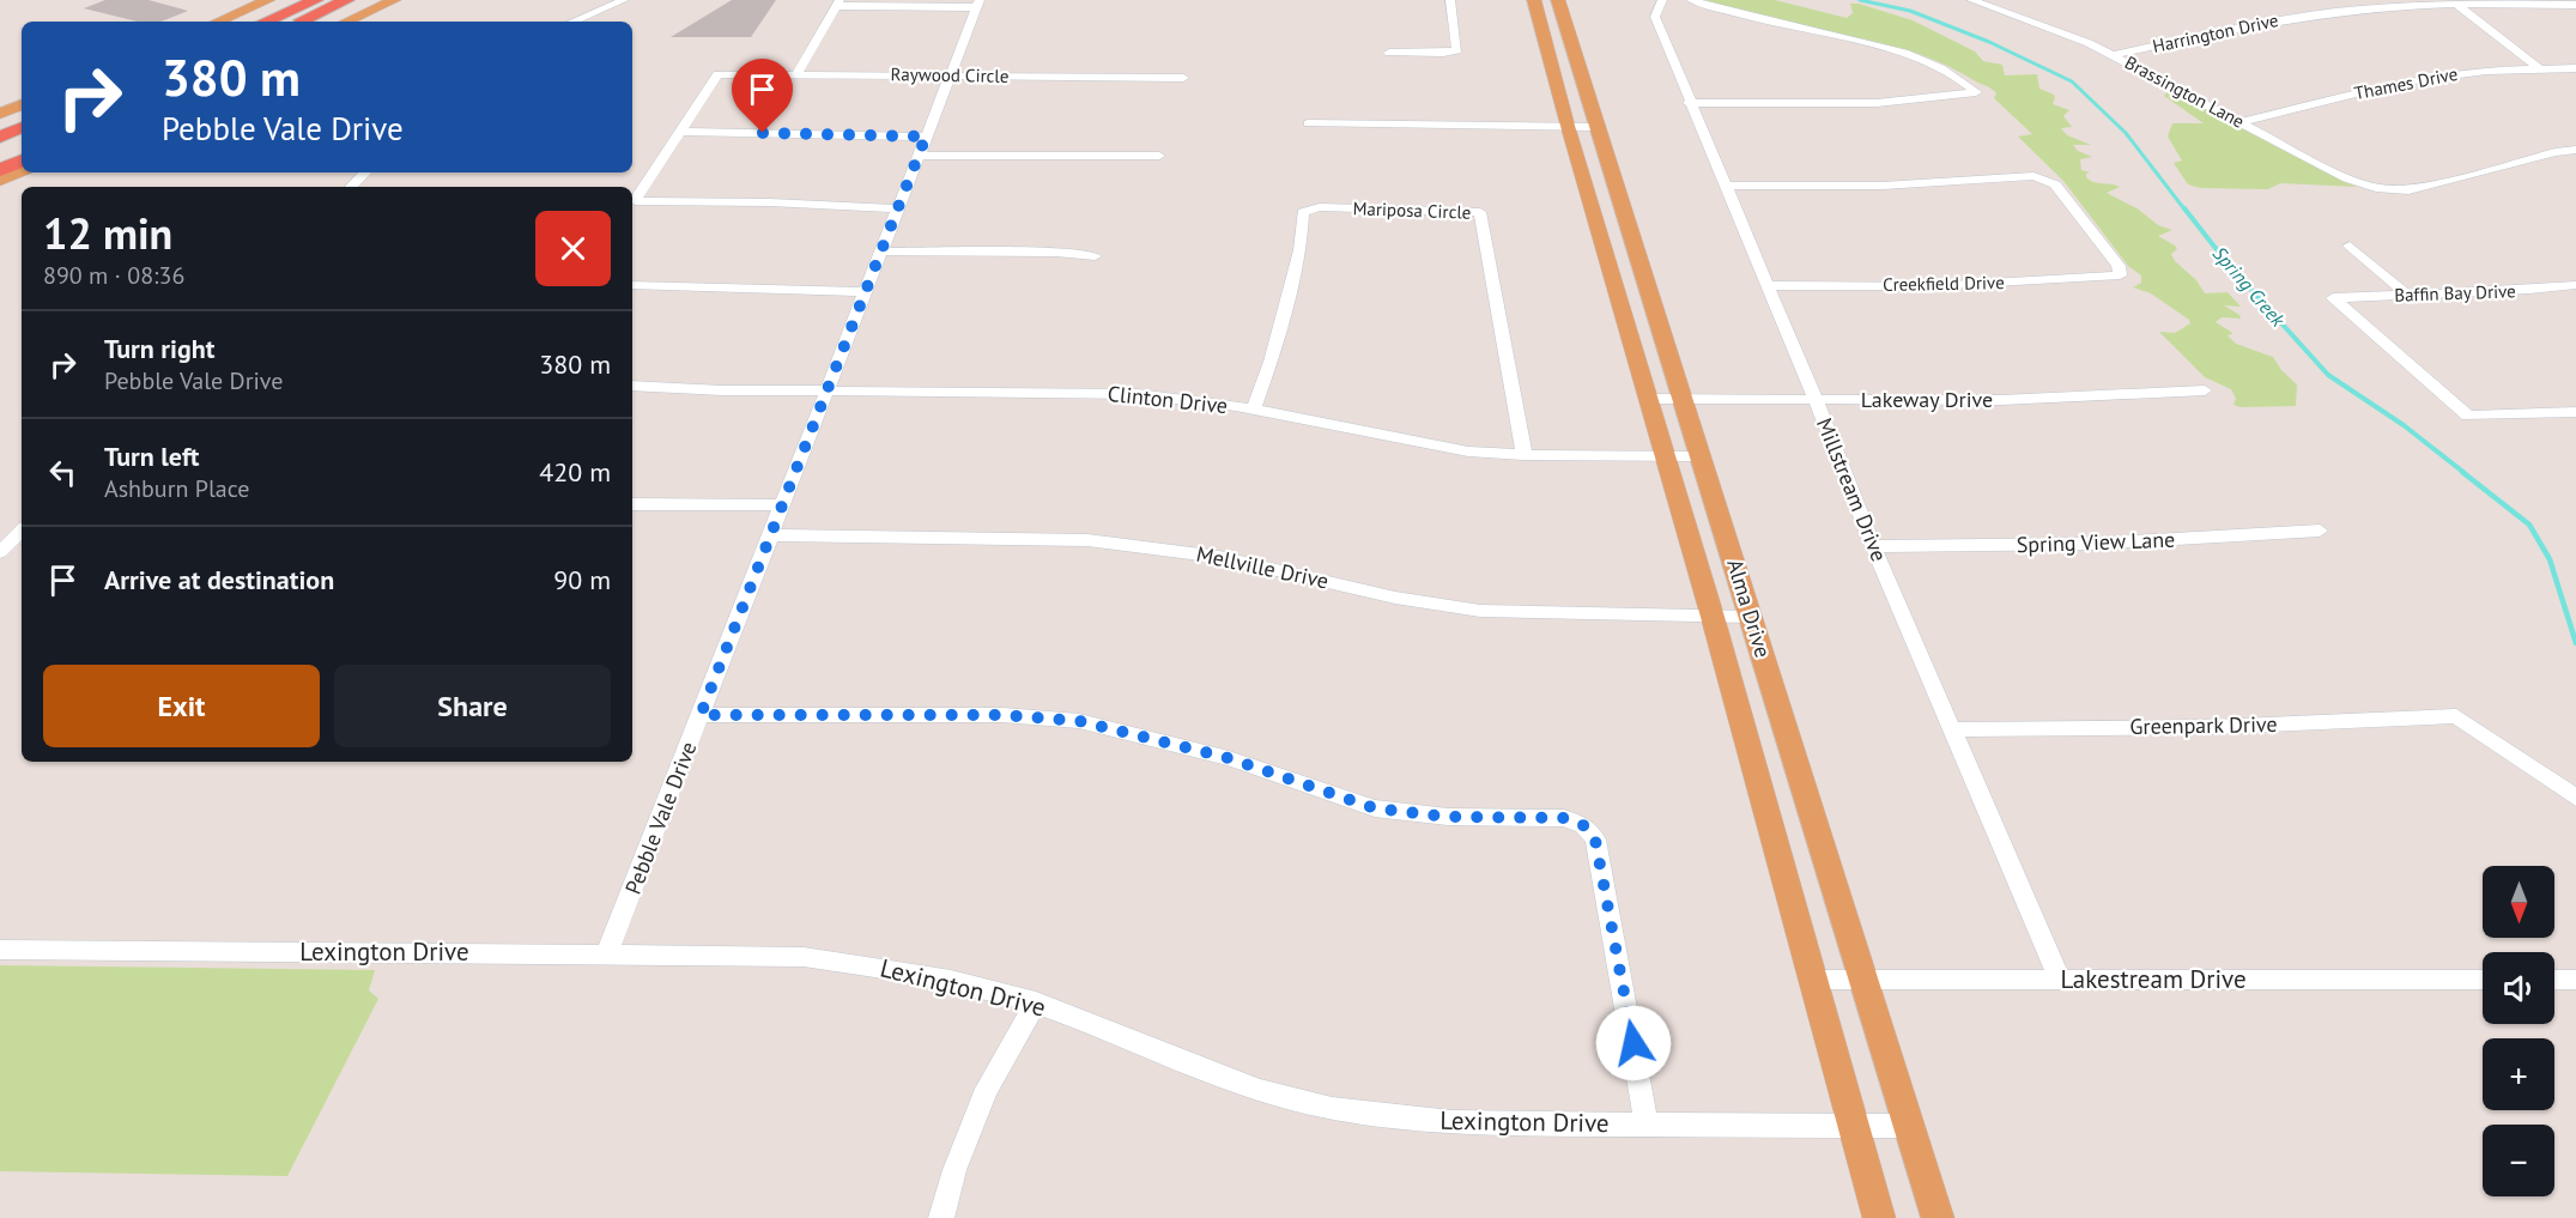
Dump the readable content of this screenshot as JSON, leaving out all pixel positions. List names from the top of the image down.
{
  "streets": {
    "main road": ["Alma Drive"],
    "street": [
      "Harrington Drive",
      "Raywood Circle",
      "Thames Drive",
      "Brassington Lane",
      "Mariposa Circle",
      "Creekfield Drive",
      "Baffin Bay Drive",
      "Clinton Drive",
      "Lakeway Drive",
      "Millstream Drive",
      "Spring View Lane",
      "Mellville Drive",
      "Greenpark Drive",
      "Pebble Vale Drive",
      "Lexington Drive",
      "Lakestream Drive"
    ]
  },
  "crossings": [
    ["Harrington Drive", "Brassington Lane"],
    ["Raywood Circle", "Pebble Vale Drive"],
    ["Thames Drive", "Brassington Lane"],
    ["Mariposa Circle", "Clinton Drive"],
    ["Creekfield Drive", "Millstream Drive"],
    ["Clinton Drive", "Alma Drive"],
    ["Clinton Drive", "Pebble Vale Drive"],
    ["Lakeway Drive", "Millstream Drive"],
    ["Lakeway Drive", "Alma Drive"],
    ["Millstream Drive", "Spring View Lane"],
    ["Millstream Drive", "Greenpark Drive"],
    ["Millstream Drive", "Lakestream Drive"],
    ["Mellville Drive", "Alma Drive"],
    ["Mellville Drive", "Pebble Vale Drive"],
    ["Alma Drive", "Lexington Drive"],
    ["Alma Drive", "Lakestream Drive"],
    ["Pebble Vale Drive", "Lexington Drive"]
  ],
  "water": ["Spring Creek"],
  "north": "bottom",
  "page": {
    "turn": ["380 m", "Pebble Vale Drive"],
    "heading": ["12 min", "890 m · 08:36"],
    "list": [
      {
        "name": "Turn right",
        "note": "Pebble Vale Drive",
        "value": "380 m"
      },
      {
        "name": "Turn left",
        "note": "Ashburn Place",
        "value": "420 m"
      },
      {
        "name": "Arrive at destination",
        "value": "90 m"
      }
    ],
    "buttons": ["Exit", "Share"],
    "map_buttons": ["+", "−"]
  }
}
